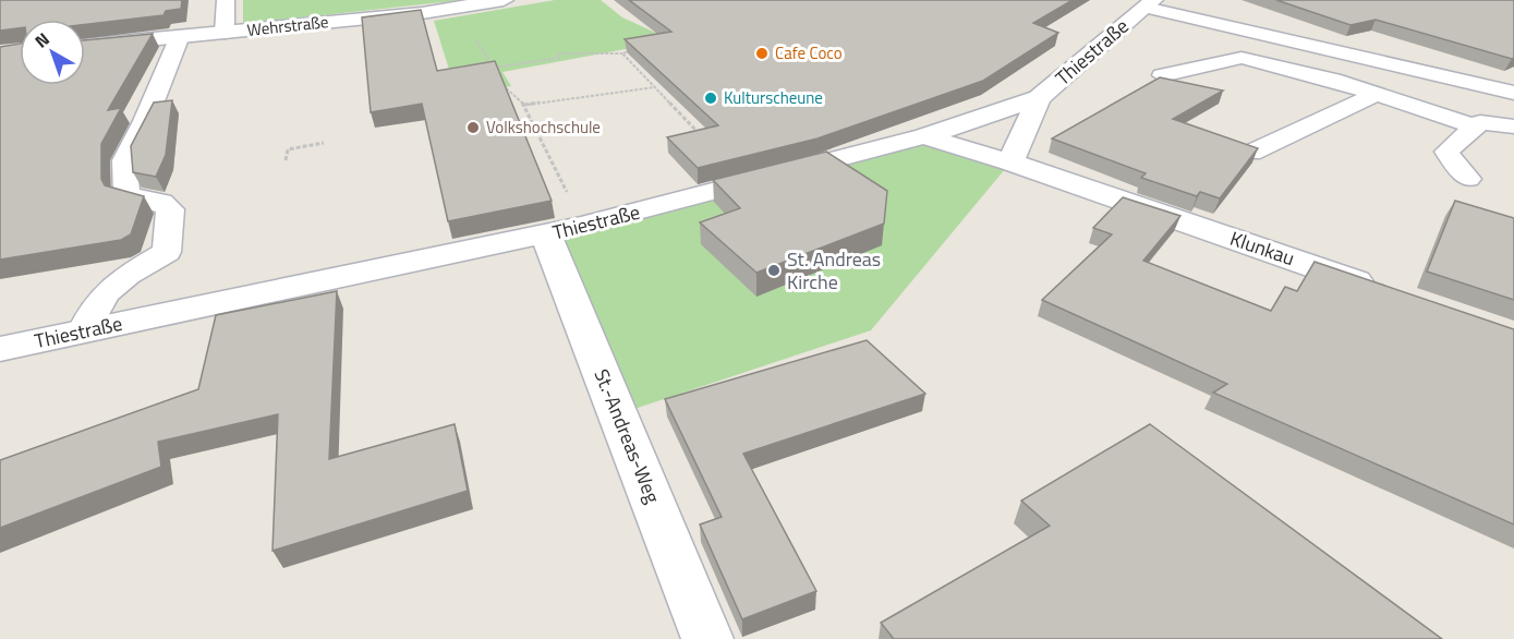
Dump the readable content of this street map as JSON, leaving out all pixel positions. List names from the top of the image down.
{
  "streets": {
    "street": [
      "Wehrstraße",
      "Thiestraße",
      "Klunkau",
      "St.-Andreas-Weg"
    ]
  },
  "crossings": [
    ["Thiestraße", "Klunkau"],
    ["Thiestraße", "St.-Andreas-Weg"]
  ],
  "places": [
    "Cafe Coco",
    "Kulturscheune",
    "Volkshochschule",
    "St. Andreas Kirche"
  ],
  "north": "top left"
}
